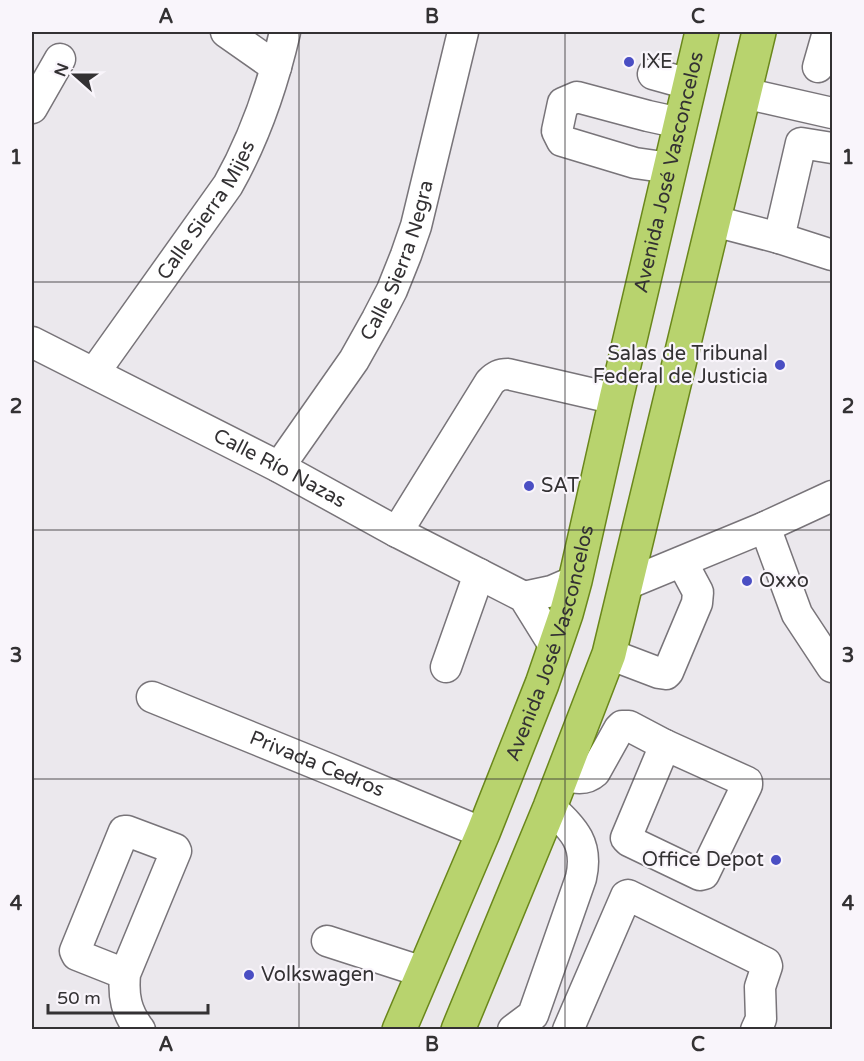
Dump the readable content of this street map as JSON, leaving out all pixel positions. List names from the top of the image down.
{
  "streets": {
    "main road": ["Avenida José Vasconcelos"],
    "street": [
      "Calle Sierra Mijes",
      "Calle Sierra Negra",
      "Calle Río Nazas",
      "Privada Cedros"
    ]
  },
  "crossings": [
    ["Avenida José Vasconcelos", "Privada Cedros"],
    ["Calle Sierra Mijes", "Calle Río Nazas"],
    ["Calle Sierra Negra", "Calle Río Nazas"]
  ],
  "places": [
    "IXE",
    "Salas de Tribunal Federal de Justicia",
    "SAT",
    "Oxxo",
    "Office Depot",
    "Volkswagen"
  ],
  "scale_bar": "50 m",
  "north": "left",
  "grid": {
    "columns": ["A", "B", "C"],
    "rows": [
      "1",
      "2",
      "3",
      "4"
    ]
  }
}
